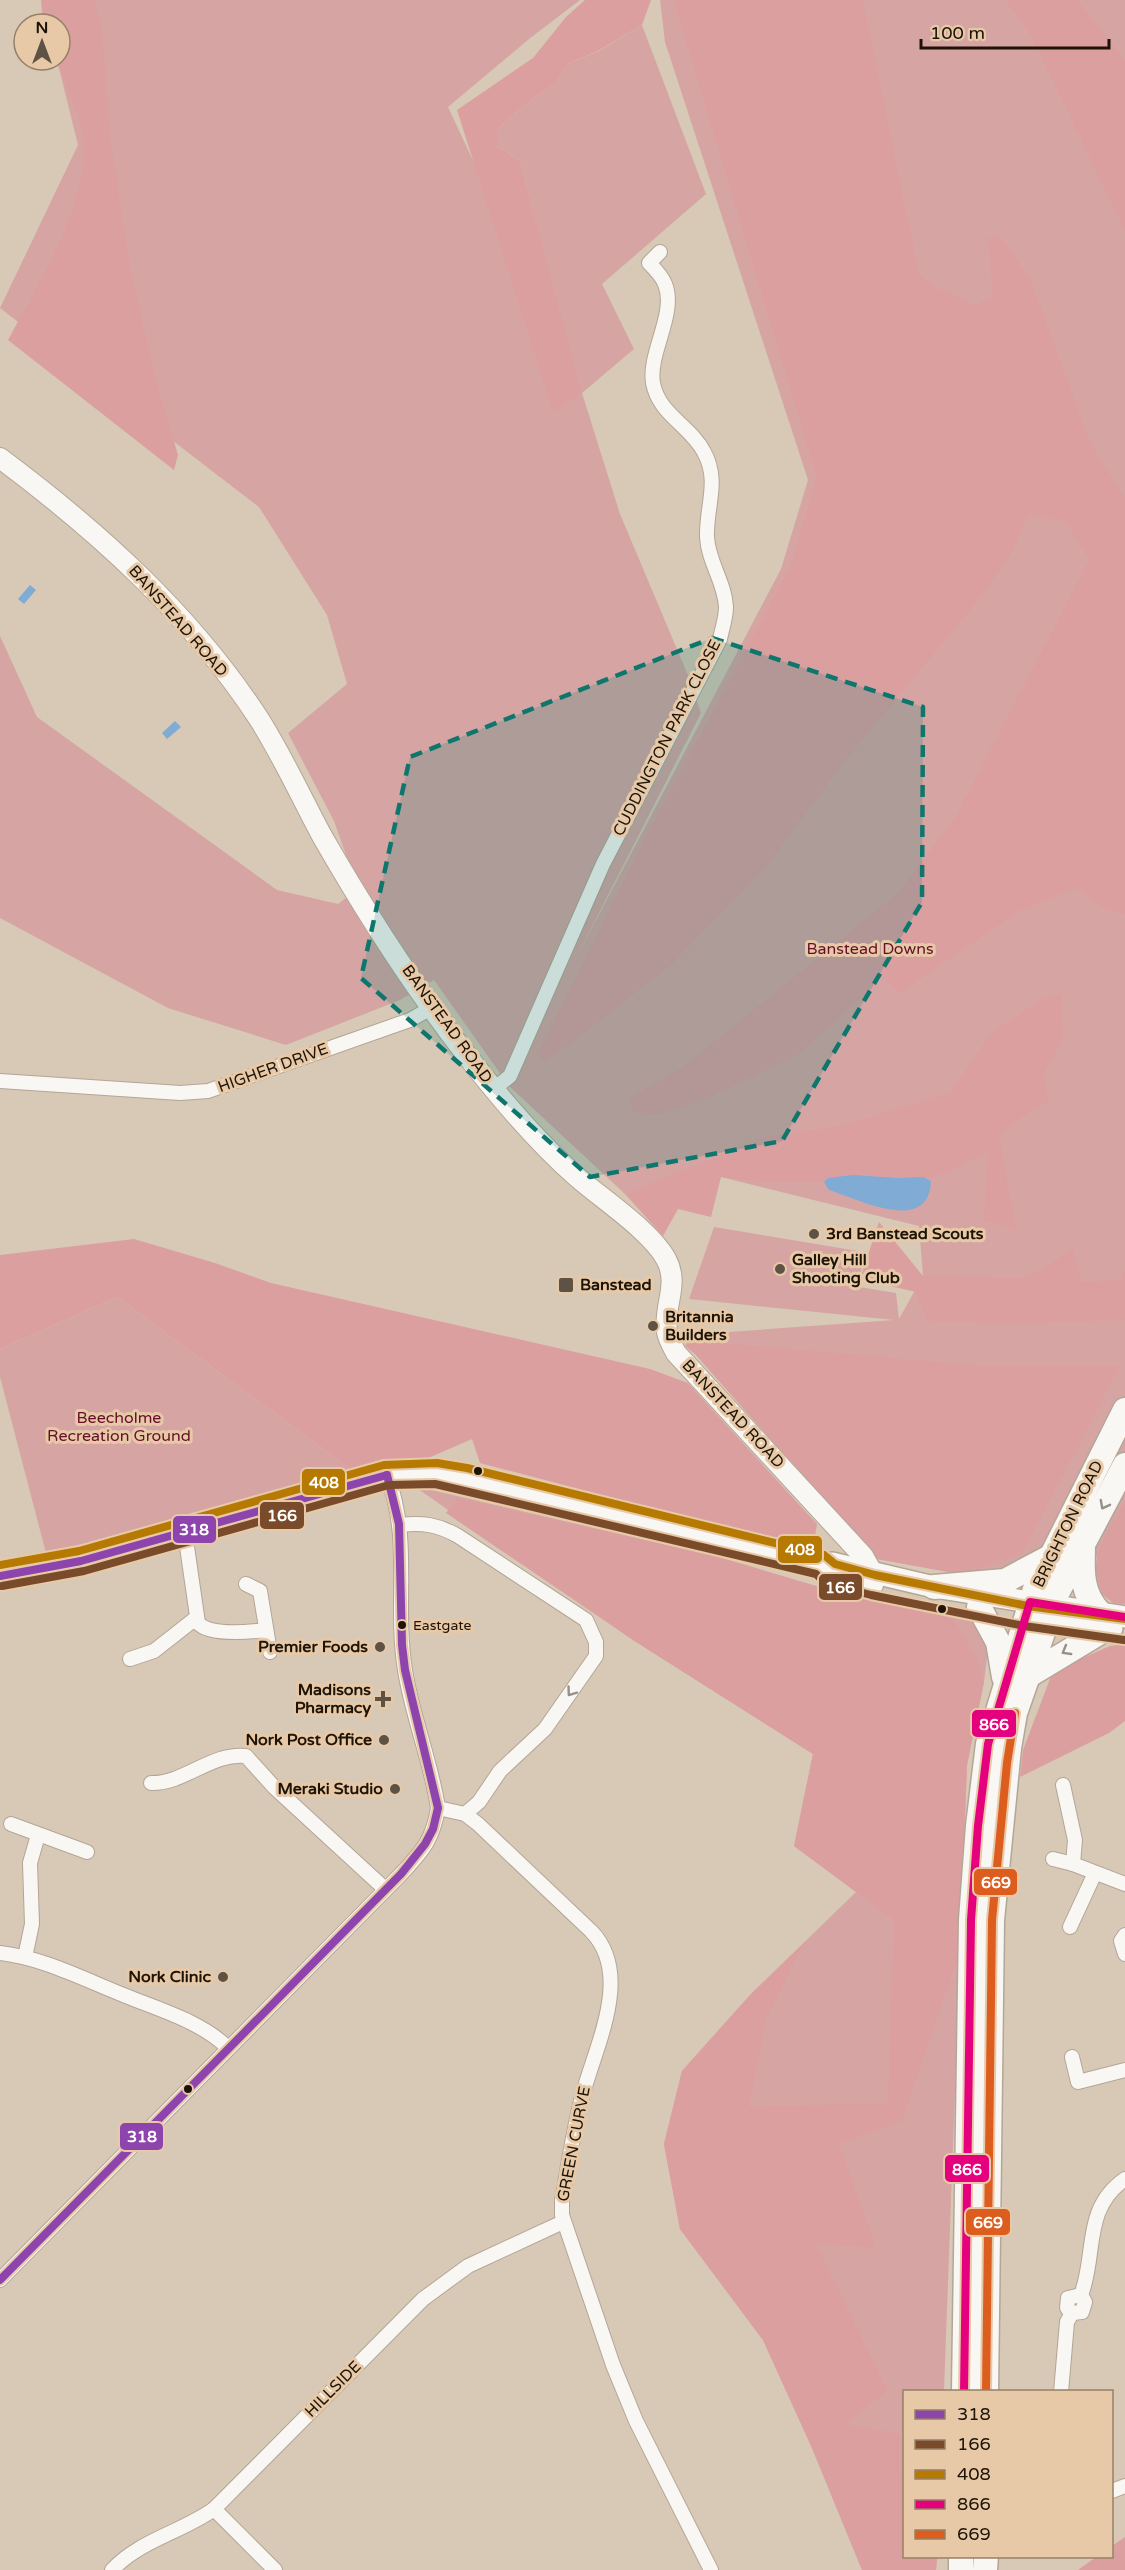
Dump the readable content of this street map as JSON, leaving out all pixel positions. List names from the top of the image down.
{
  "streets": {
    "highway": ["BRIGHTON ROAD"],
    "street": [
      "BANSTEAD ROAD",
      "CUDDINGTON PARK CLOSE",
      "HIGHER DRIVE",
      "GREEN CURVE",
      "HILLSIDE"
    ]
  },
  "crossings": [
    ["BANSTEAD ROAD", "CUDDINGTON PARK CLOSE"],
    ["BANSTEAD ROAD", "HIGHER DRIVE"],
    ["GREEN CURVE", "HILLSIDE"]
  ],
  "parks": ["Banstead Downs", "Beecholme Recreation Ground"],
  "places": {
    "other": [
      "3rd Banstead Scouts",
      "Galley Hill Shooting Club",
      "Britannia Builders",
      "Eastgate",
      "Premier Foods",
      "Nork Post Office",
      "Meraki Studio",
      "Nork Clinic"
    ],
    "transit": ["Banstead"],
    "health": ["Madisons Pharmacy"]
  },
  "lines": [
    "transit line 408",
    "transit line 318",
    "transit line 166",
    "transit line 866",
    "transit line 669"
  ],
  "legend": [
    "318",
    "166",
    "408",
    "866",
    "669"
  ],
  "scale_bar": "100 m",
  "north": "top"
}
